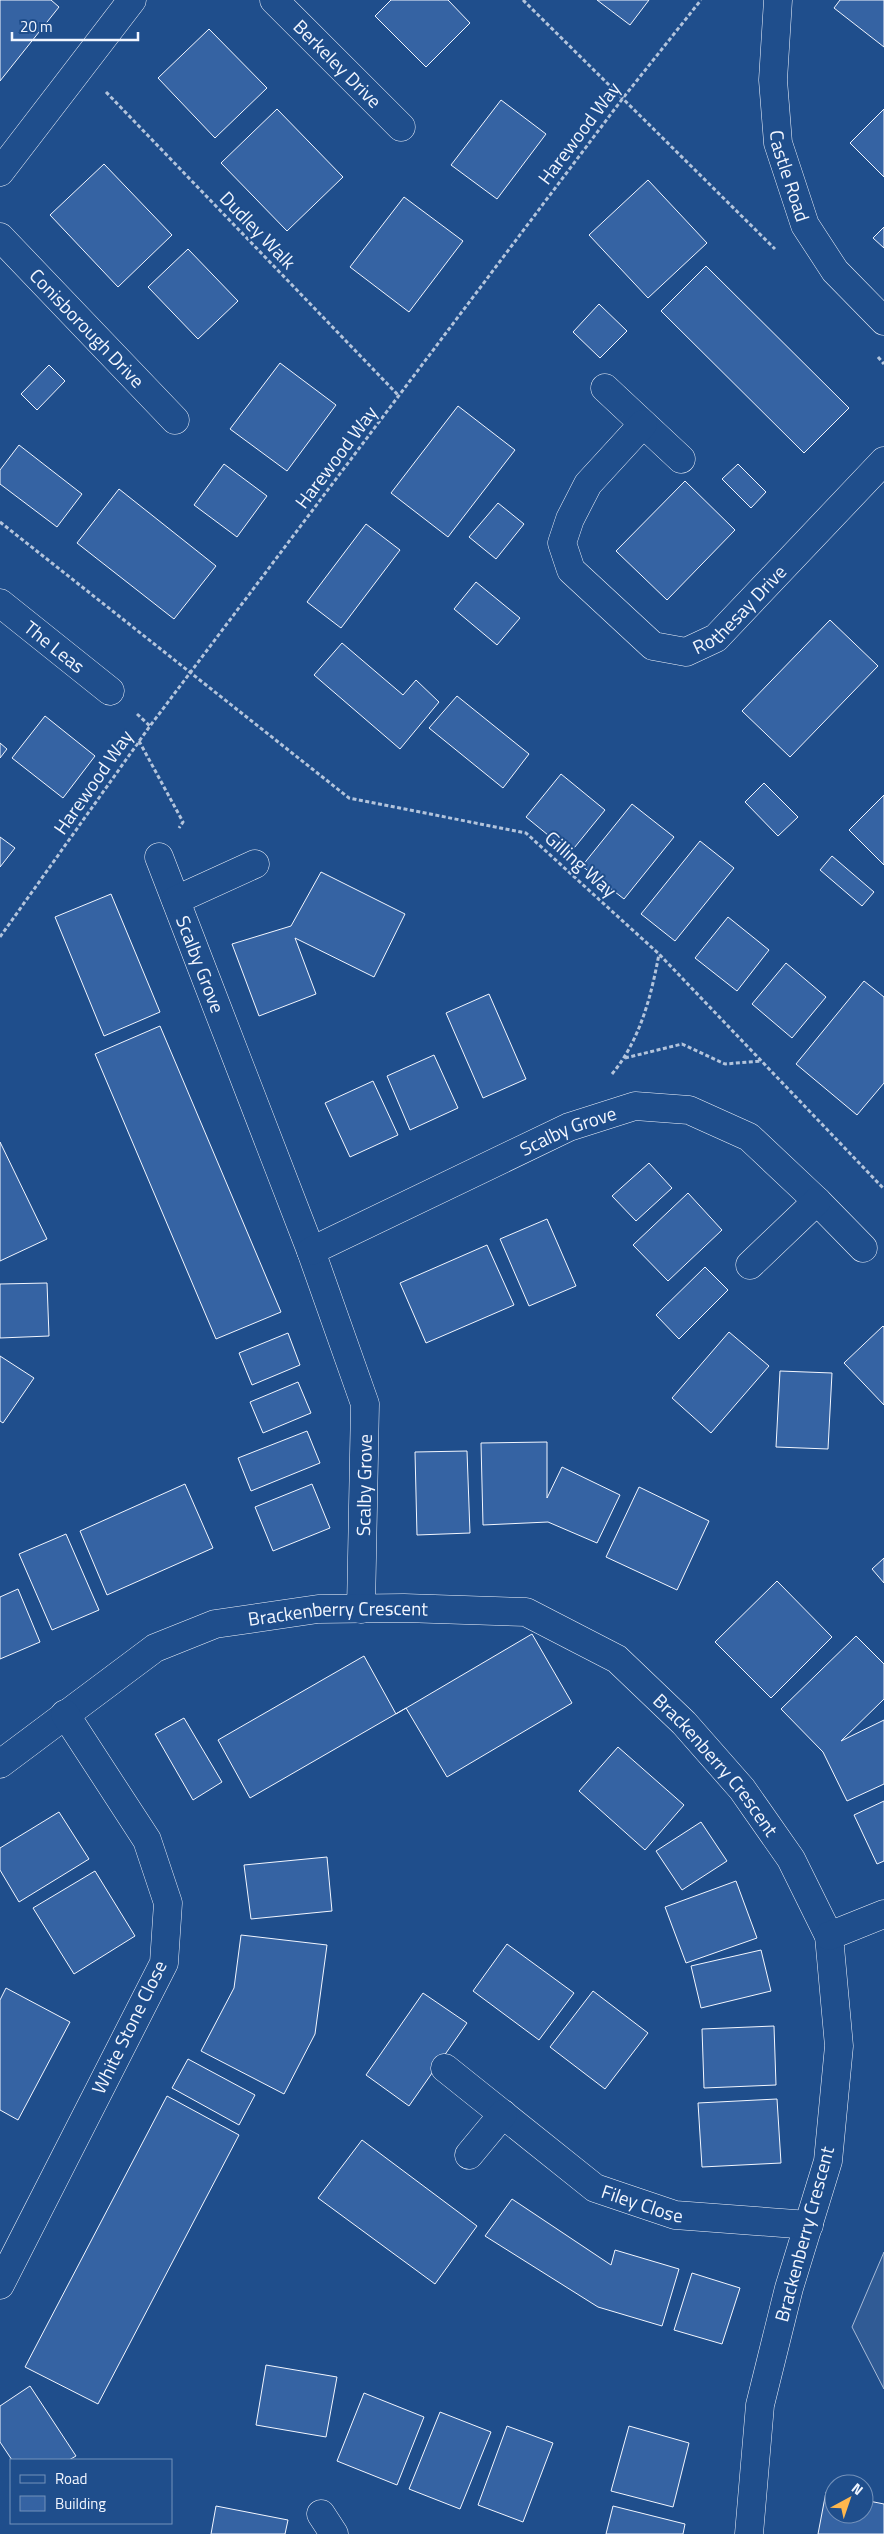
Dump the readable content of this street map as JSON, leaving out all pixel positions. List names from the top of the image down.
{
  "streets": {
    "street": [
      "Berkeley Drive",
      "Castle Road",
      "Conisborough Drive",
      "Rothesay Drive",
      "The Leas",
      "Scalby Grove",
      "Brackenberry Crescent",
      "White Stone Close",
      "Filey Close"
    ],
    "path": ["Harewood Way", "Dudley Walk", "Gilling Way"]
  },
  "crossings": [
    ["Harewood Way", "Dudley Walk"],
    ["Harewood Way", "Gilling Way"],
    ["Scalby Grove", "Brackenberry Crescent"],
    ["Brackenberry Crescent", "White Stone Close"],
    ["Brackenberry Crescent", "Filey Close"]
  ],
  "legend": ["Road", "Building"],
  "scale_bar": "20 m",
  "north": "top right"
}
